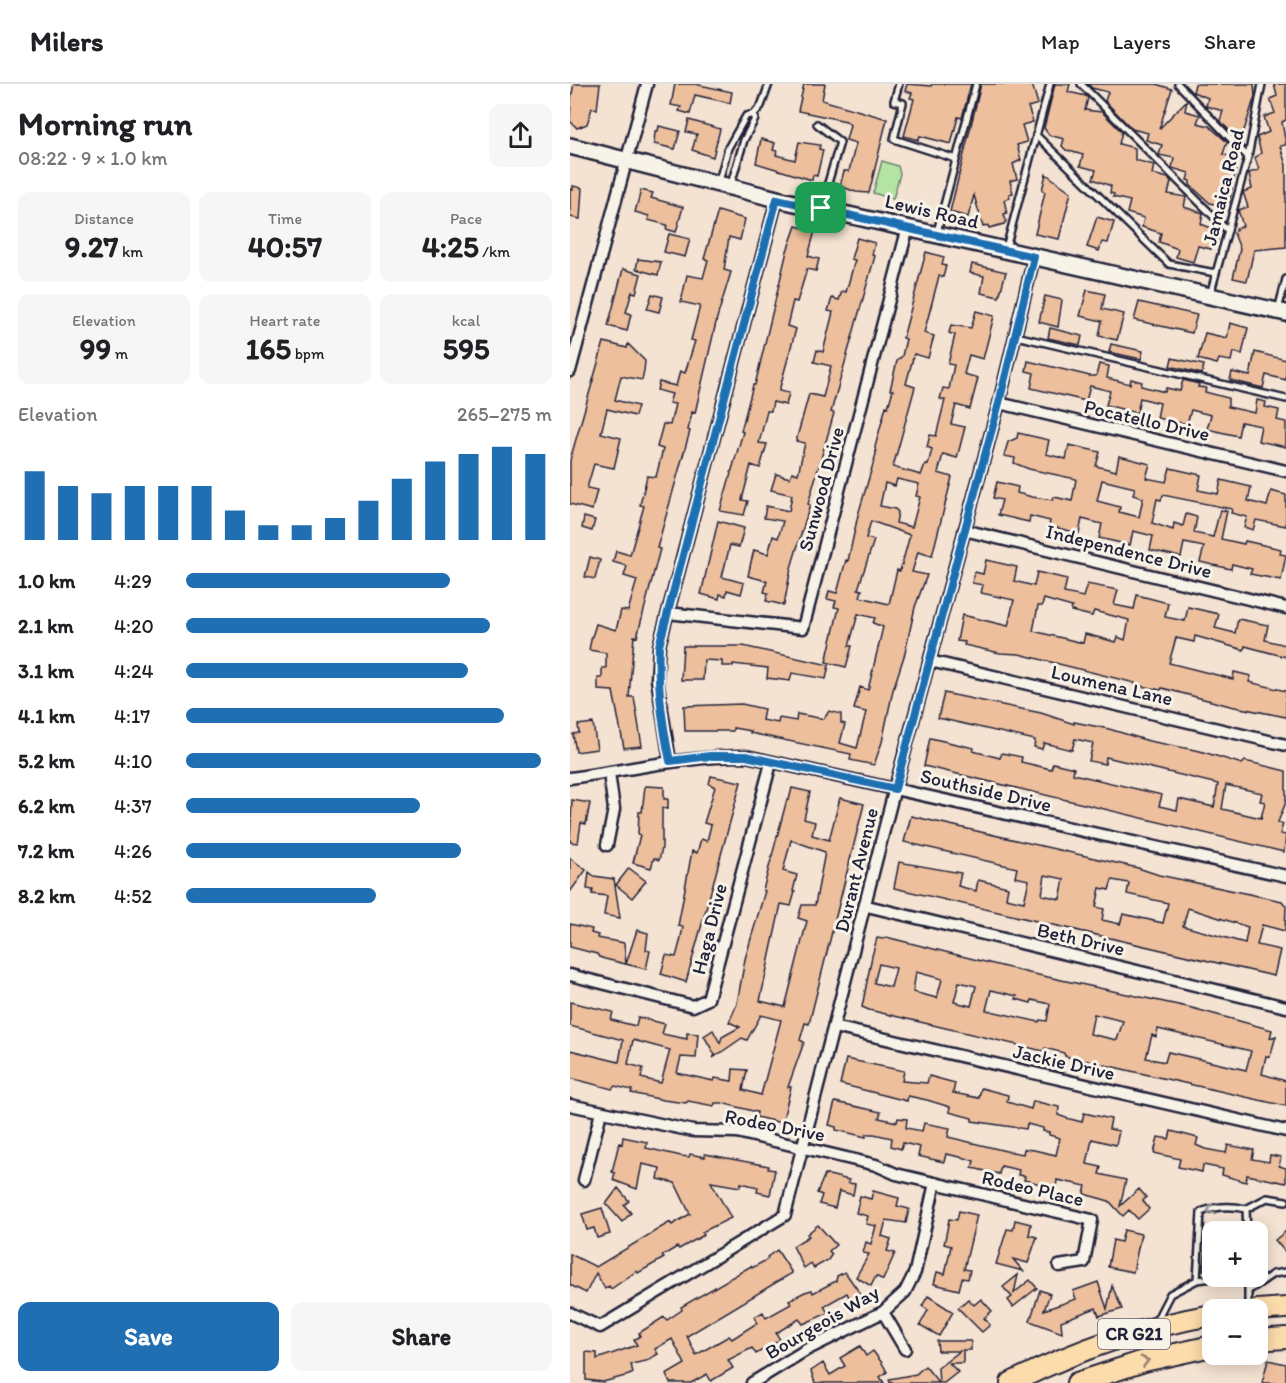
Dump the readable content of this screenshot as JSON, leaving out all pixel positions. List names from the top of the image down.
{
  "streets": {
    "highway": ["CR G21"],
    "street": [
      "Lewis Road",
      "Pocatello Drive",
      "Sunwood Drive",
      "Independence Drive",
      "Loumena Lane",
      "Southside Drive",
      "Durant Avenue",
      "Haga Drive",
      "Beth Drive",
      "Jackie Drive",
      "Rodeo Drive",
      "Rodeo Place",
      "Bourgeois Way"
    ],
    "lane": ["Jamaica Road"]
  },
  "crossings": [
    ["Jamaica Road", "Lewis Road"],
    ["Lewis Road", "Sunwood Drive"],
    ["Lewis Road", "Durant Avenue"],
    ["Pocatello Drive", "Durant Avenue"],
    ["Independence Drive", "Durant Avenue"],
    ["Loumena Lane", "Durant Avenue"],
    ["Southside Drive", "Durant Avenue"],
    ["Southside Drive", "Haga Drive"],
    ["Durant Avenue", "Beth Drive"],
    ["Durant Avenue", "Jackie Drive"],
    ["Durant Avenue", "Rodeo Drive"],
    ["Rodeo Drive", "Rodeo Place"],
    ["Rodeo Drive", "Bourgeois Way"],
    ["Rodeo Place", "Bourgeois Way"]
  ],
  "page": {
    "header": "Milers",
    "nav": ["Map", "Layers", "Share"],
    "heading": ["Morning run", "08:22 · 9 × 1.0 km"],
    "stats": [
      ["Distance", "9.27 km"],
      ["Time", "40:57"],
      ["Pace", "4:25 /km"],
      ["Elevation", "99 m"],
      ["Heart rate", "165 bpm"],
      ["kcal", "595"]
    ],
    "chart": ["Elevation", "265–275 m"],
    "list": [
      {
        "name": "1.0 km",
        "note": "4:29"
      },
      {
        "name": "2.1 km",
        "note": "4:20"
      },
      {
        "name": "3.1 km",
        "note": "4:24"
      },
      {
        "name": "4.1 km",
        "note": "4:17"
      },
      {
        "name": "5.2 km",
        "note": "4:10"
      },
      {
        "name": "6.2 km",
        "note": "4:37"
      },
      {
        "name": "7.2 km",
        "note": "4:26"
      },
      {
        "name": "8.2 km",
        "note": "4:52"
      }
    ],
    "map_buttons": ["+", "−"],
    "buttons": ["Save", "Share"]
  }
}
